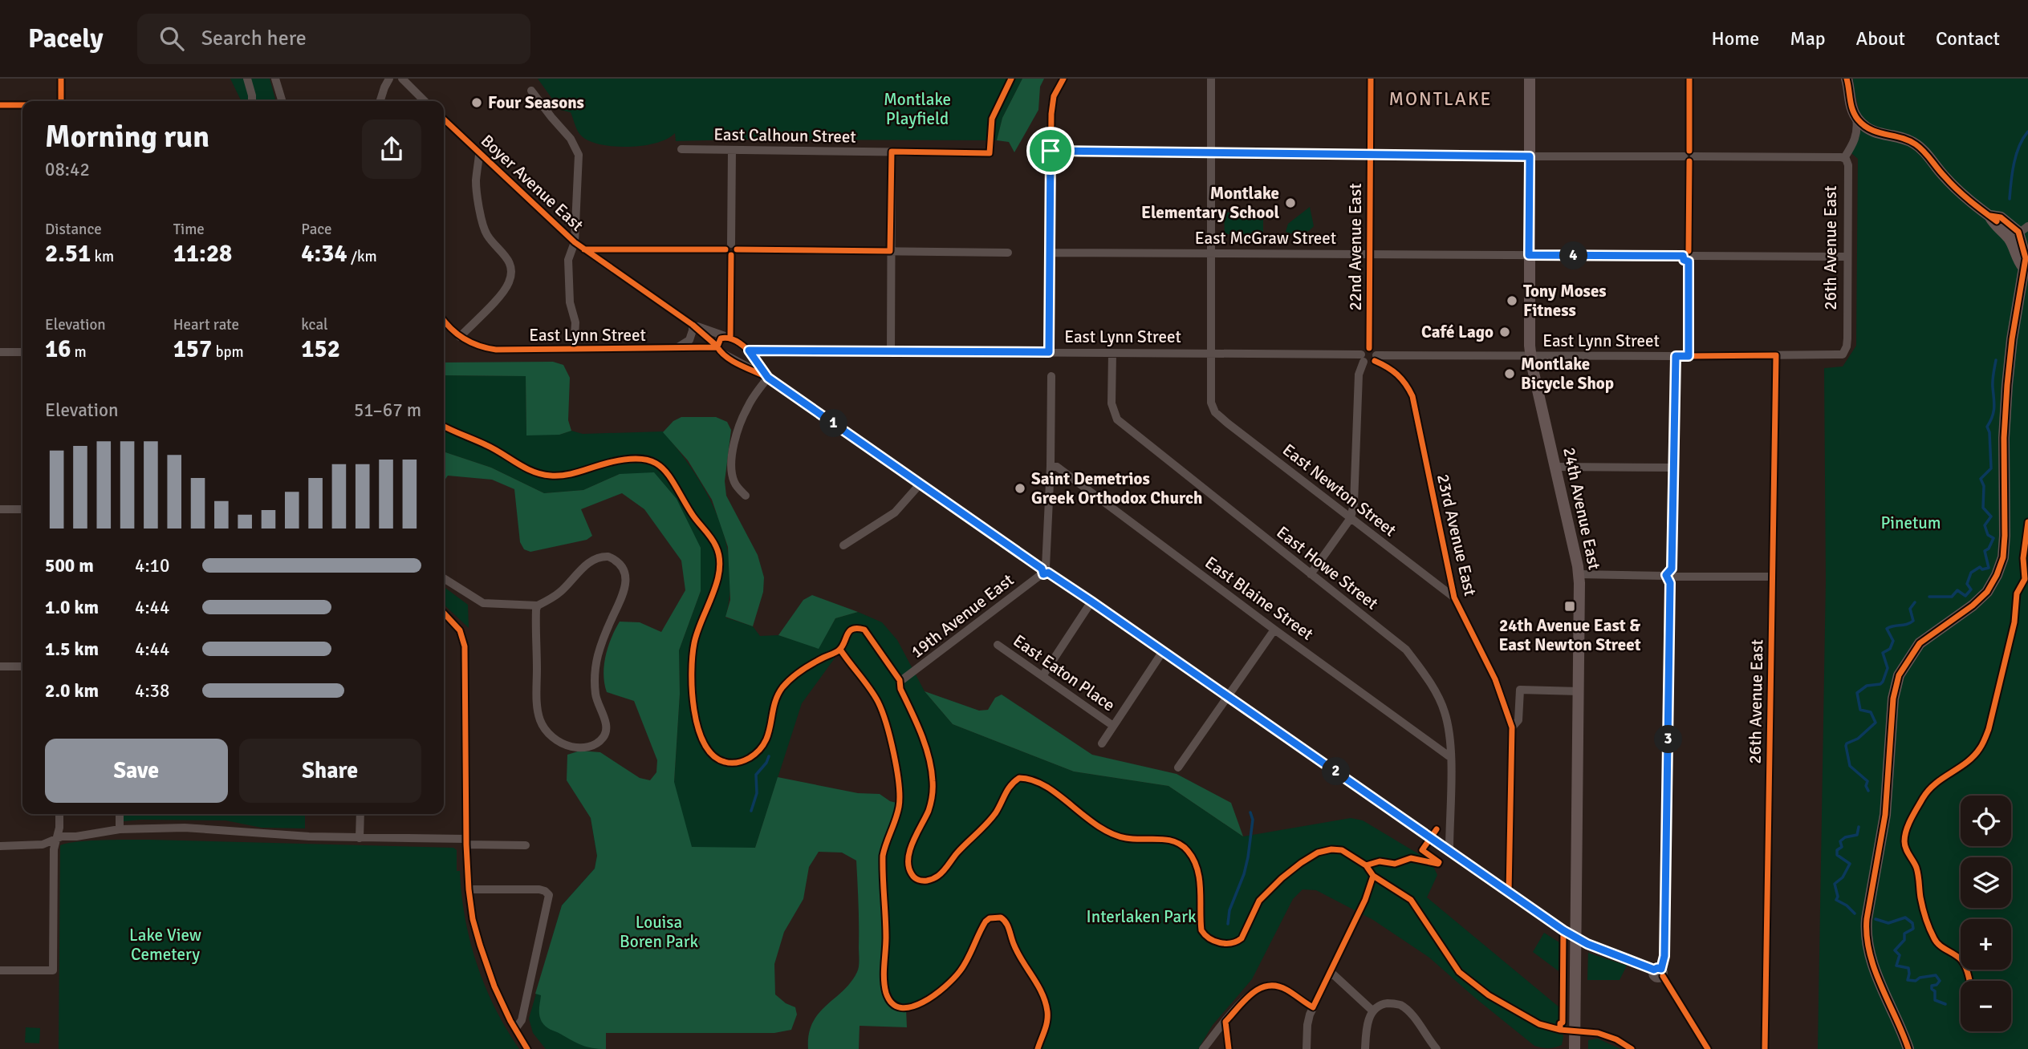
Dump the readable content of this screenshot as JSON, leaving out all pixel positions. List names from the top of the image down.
{
  "streets": {
    "main road": ["24th Avenue East"],
    "street": [
      "East Calhoun Street",
      "Boyer Avenue East",
      "East McGraw Street",
      "22nd Avenue East",
      "26th Avenue East",
      "East Lynn Street",
      "East Newton Street",
      "23rd Avenue East",
      "East Howe Street",
      "East Blaine Street",
      "19th Avenue East",
      "East Eaton Place"
    ]
  },
  "crossings": [
    ["Boyer Avenue East", "East Lynn Street"],
    ["East McGraw Street", "22nd Avenue East"],
    ["East McGraw Street", "26th Avenue East"],
    ["East McGraw Street", "24th Avenue East"],
    ["22nd Avenue East", "East Lynn Street"],
    ["22nd Avenue East", "23rd Avenue East"],
    ["26th Avenue East", "East Lynn Street"],
    ["East Lynn Street", "East Newton Street"],
    ["East Lynn Street", "24th Avenue East"],
    ["East Lynn Street", "23rd Avenue East"],
    ["East Lynn Street", "East Howe Street"],
    ["East Newton Street", "23rd Avenue East"],
    ["East Howe Street", "East Blaine Street"]
  ],
  "districts": ["MONTLAKE"],
  "parks": [
    "Montlake Playfield",
    "Pinetum",
    "Interlaken Park",
    "Louisa Boren Park",
    "Lake View Cemetery"
  ],
  "places": {
    "other": [
      "Four Seasons",
      "Montlake Elementary School",
      "Tony Moses Fitness",
      "Café Lago",
      "Montlake Bicycle Shop",
      "Saint Demetrios Greek Orthodox Church"
    ],
    "transit": ["24th Avenue East & East Newton Street"]
  },
  "page": {
    "header": "Pacely",
    "search": "Search here",
    "nav": [
      "Home",
      "Map",
      "About",
      "Contact"
    ],
    "heading": ["Morning run", "08:42"],
    "stats": [
      ["Distance", "2.51 km"],
      ["Time", "11:28"],
      ["Pace", "4:34 /km"],
      ["Elevation", "16 m"],
      ["Heart rate", "157 bpm"],
      ["kcal", "152"]
    ],
    "pins": [
      "4",
      "1",
      "3",
      "2"
    ],
    "chart": ["Elevation", "51–67 m"],
    "list": [
      {
        "name": "500 m",
        "note": "4:10"
      },
      {
        "name": "1.0 km",
        "note": "4:44"
      },
      {
        "name": "1.5 km",
        "note": "4:44"
      },
      {
        "name": "2.0 km",
        "note": "4:38"
      }
    ],
    "buttons": ["Save", "Share"],
    "map_buttons": ["+", "−"]
  }
}
